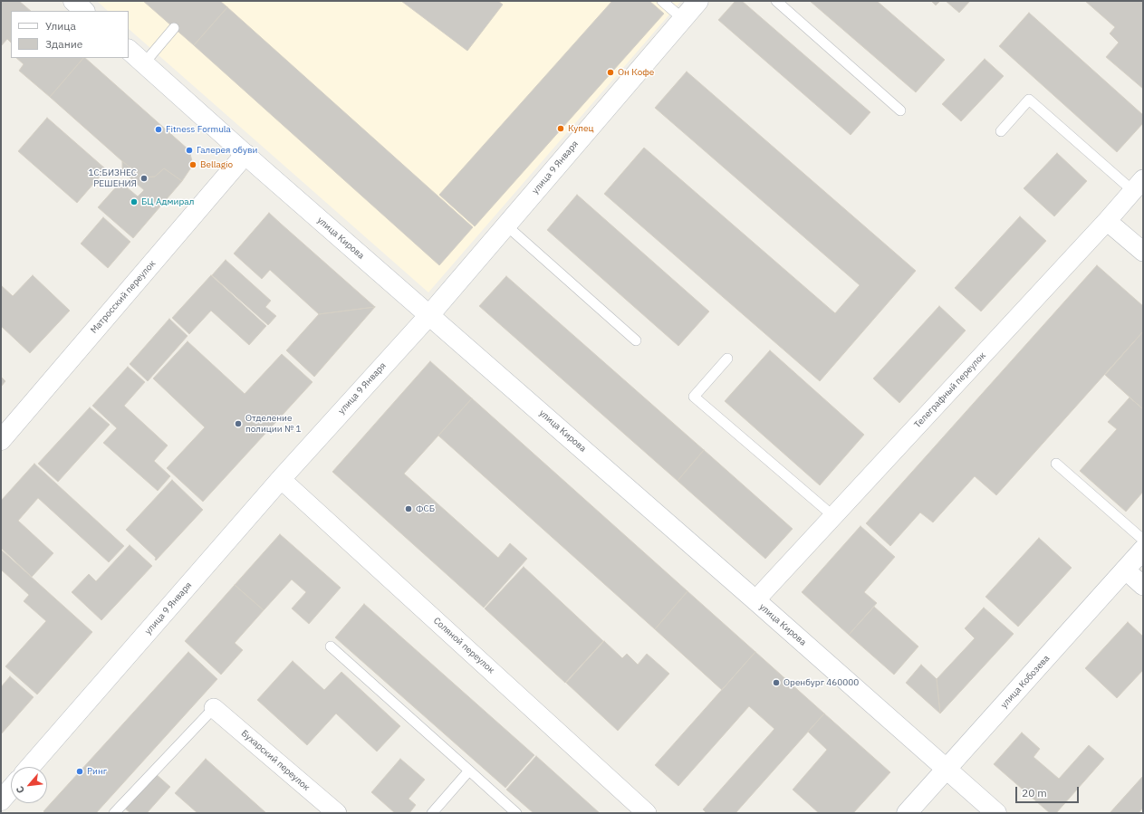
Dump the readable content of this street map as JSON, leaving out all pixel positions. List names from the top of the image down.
{
  "streets": {
    "main road": [
      "улица 9 Января",
      "улица Кирова",
      "Матросский переулок",
      "улица Кобозева"
    ],
    "street": ["Телеграфный переулок", "Соляной переулок", "Бухарский переулок"]
  },
  "crossings": [
    ["улица 9 Января", "улица Кирова"],
    ["улица 9 Января", "Соляной переулок"],
    ["улица Кирова", "Матросский переулок"],
    ["улица Кирова", "Телеграфный переулок"],
    ["улица Кирова", "улица Кобозева"]
  ],
  "places": [
    "Он Кофе",
    "Купец",
    "Fitness Formula",
    "Галерея обуви",
    "Bellagio",
    "1С:БИЗНЕС РЕШЕНИЯ",
    "БЦ Адмирал",
    "Отделение полиции № 1",
    "ФСБ",
    "Оренбург 460000",
    "Ринг"
  ],
  "legend": ["Улица", "Здание"],
  "scale_bar": "20 m",
  "north": "bottom left"
}
